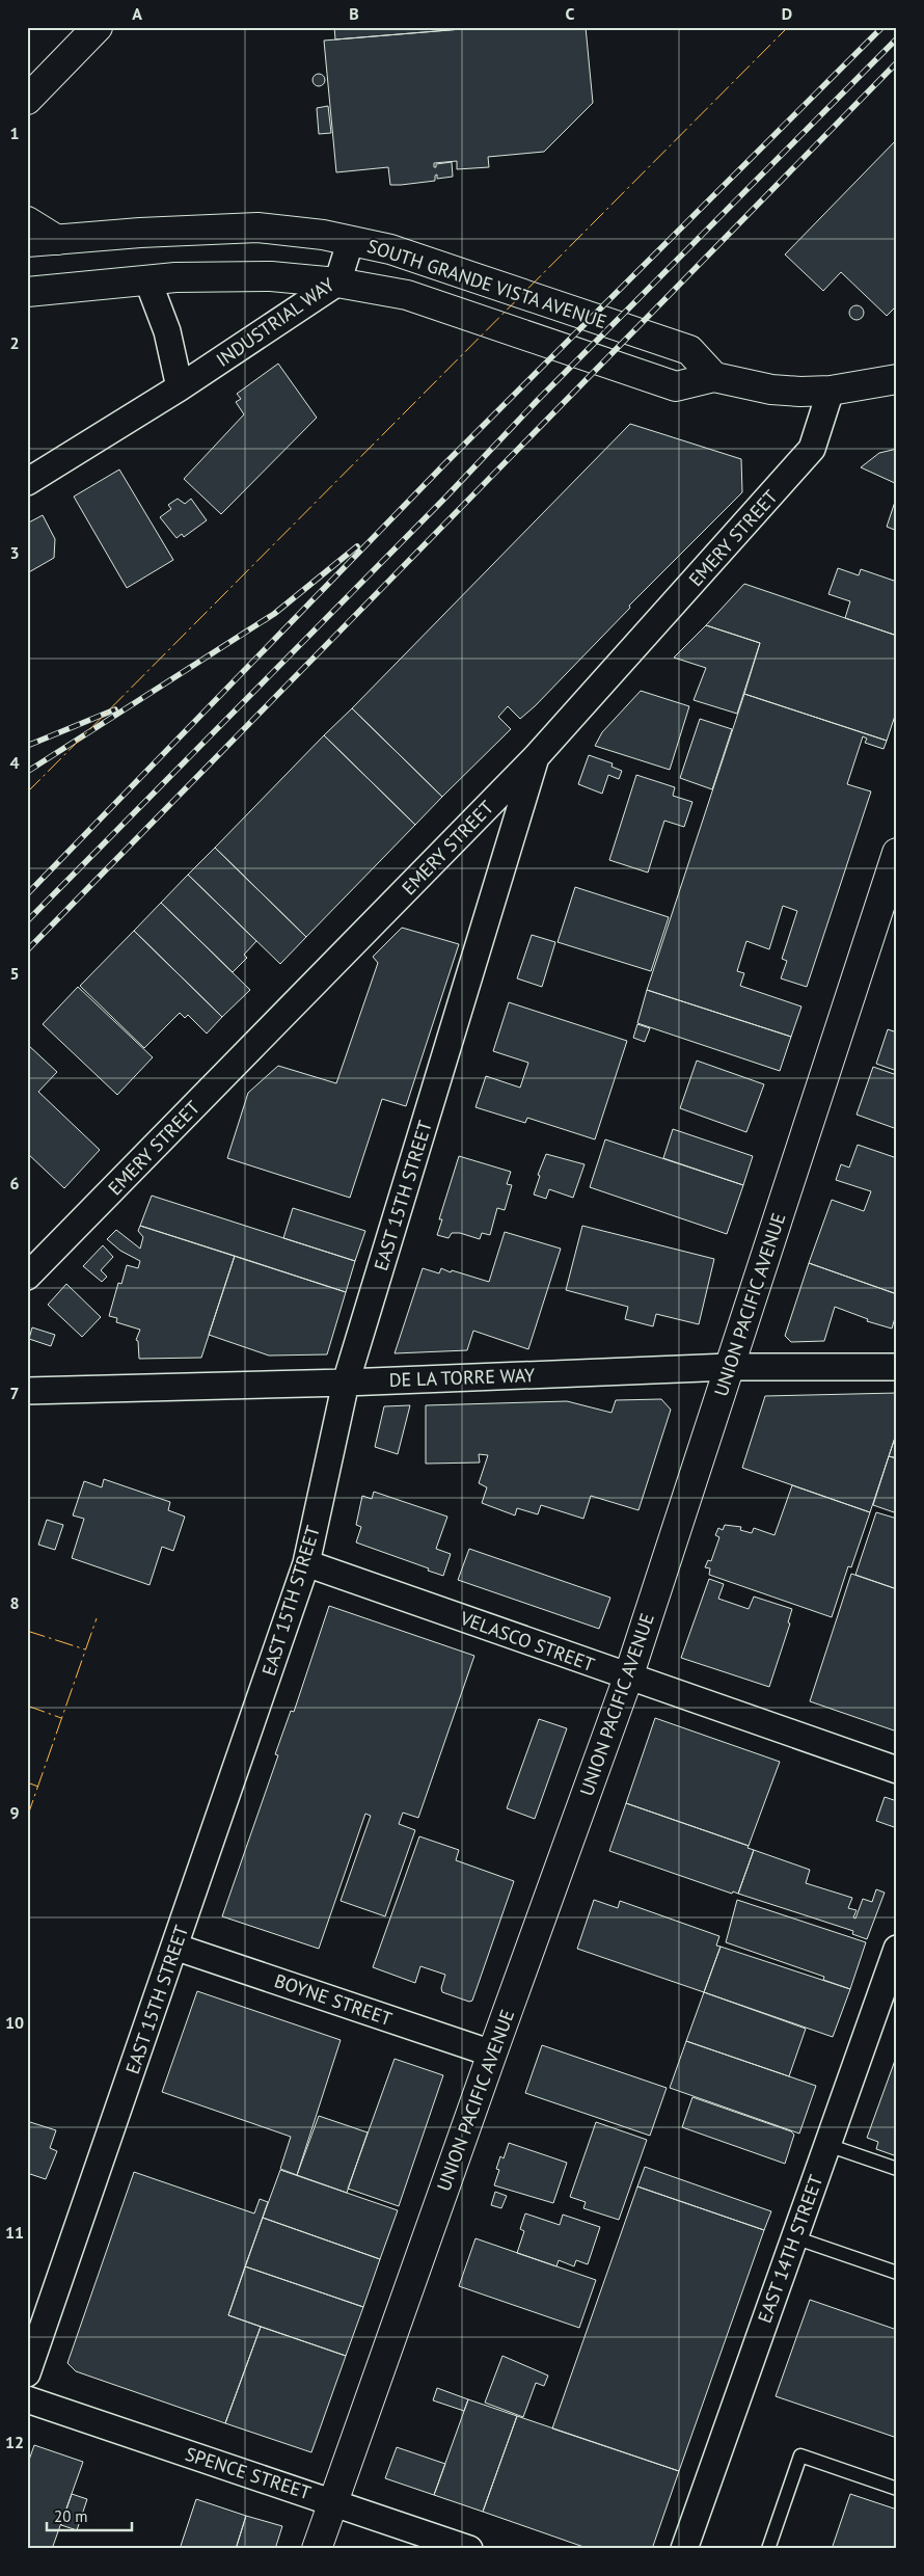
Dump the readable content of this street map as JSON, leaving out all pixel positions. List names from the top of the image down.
{
  "streets": {
    "street": [
      "SOUTH GRANDE VISTA AVENUE",
      "INDUSTRIAL WAY",
      "EMERY STREET",
      "EAST 15TH STREET",
      "UNION PACIFIC AVENUE",
      "DE LA TORRE WAY",
      "VELASCO STREET",
      "BOYNE STREET",
      "EAST 14TH STREET",
      "SPENCE STREET"
    ]
  },
  "crossings": [
    ["SOUTH GRANDE VISTA AVENUE", "INDUSTRIAL WAY"],
    ["SOUTH GRANDE VISTA AVENUE", "EMERY STREET"],
    ["EMERY STREET", "EAST 15TH STREET"],
    ["EAST 15TH STREET", "DE LA TORRE WAY"],
    ["EAST 15TH STREET", "VELASCO STREET"],
    ["EAST 15TH STREET", "BOYNE STREET"],
    ["UNION PACIFIC AVENUE", "DE LA TORRE WAY"],
    ["UNION PACIFIC AVENUE", "VELASCO STREET"],
    ["UNION PACIFIC AVENUE", "BOYNE STREET"],
    ["UNION PACIFIC AVENUE", "SPENCE STREET"]
  ],
  "scale_bar": "20 m",
  "grid": {
    "columns": [
      "A",
      "B",
      "C",
      "D"
    ],
    "rows": [
      "1",
      "2",
      "3",
      "4",
      "5",
      "6",
      "7",
      "8",
      "9",
      "10",
      "11",
      "12"
    ]
  }
}
